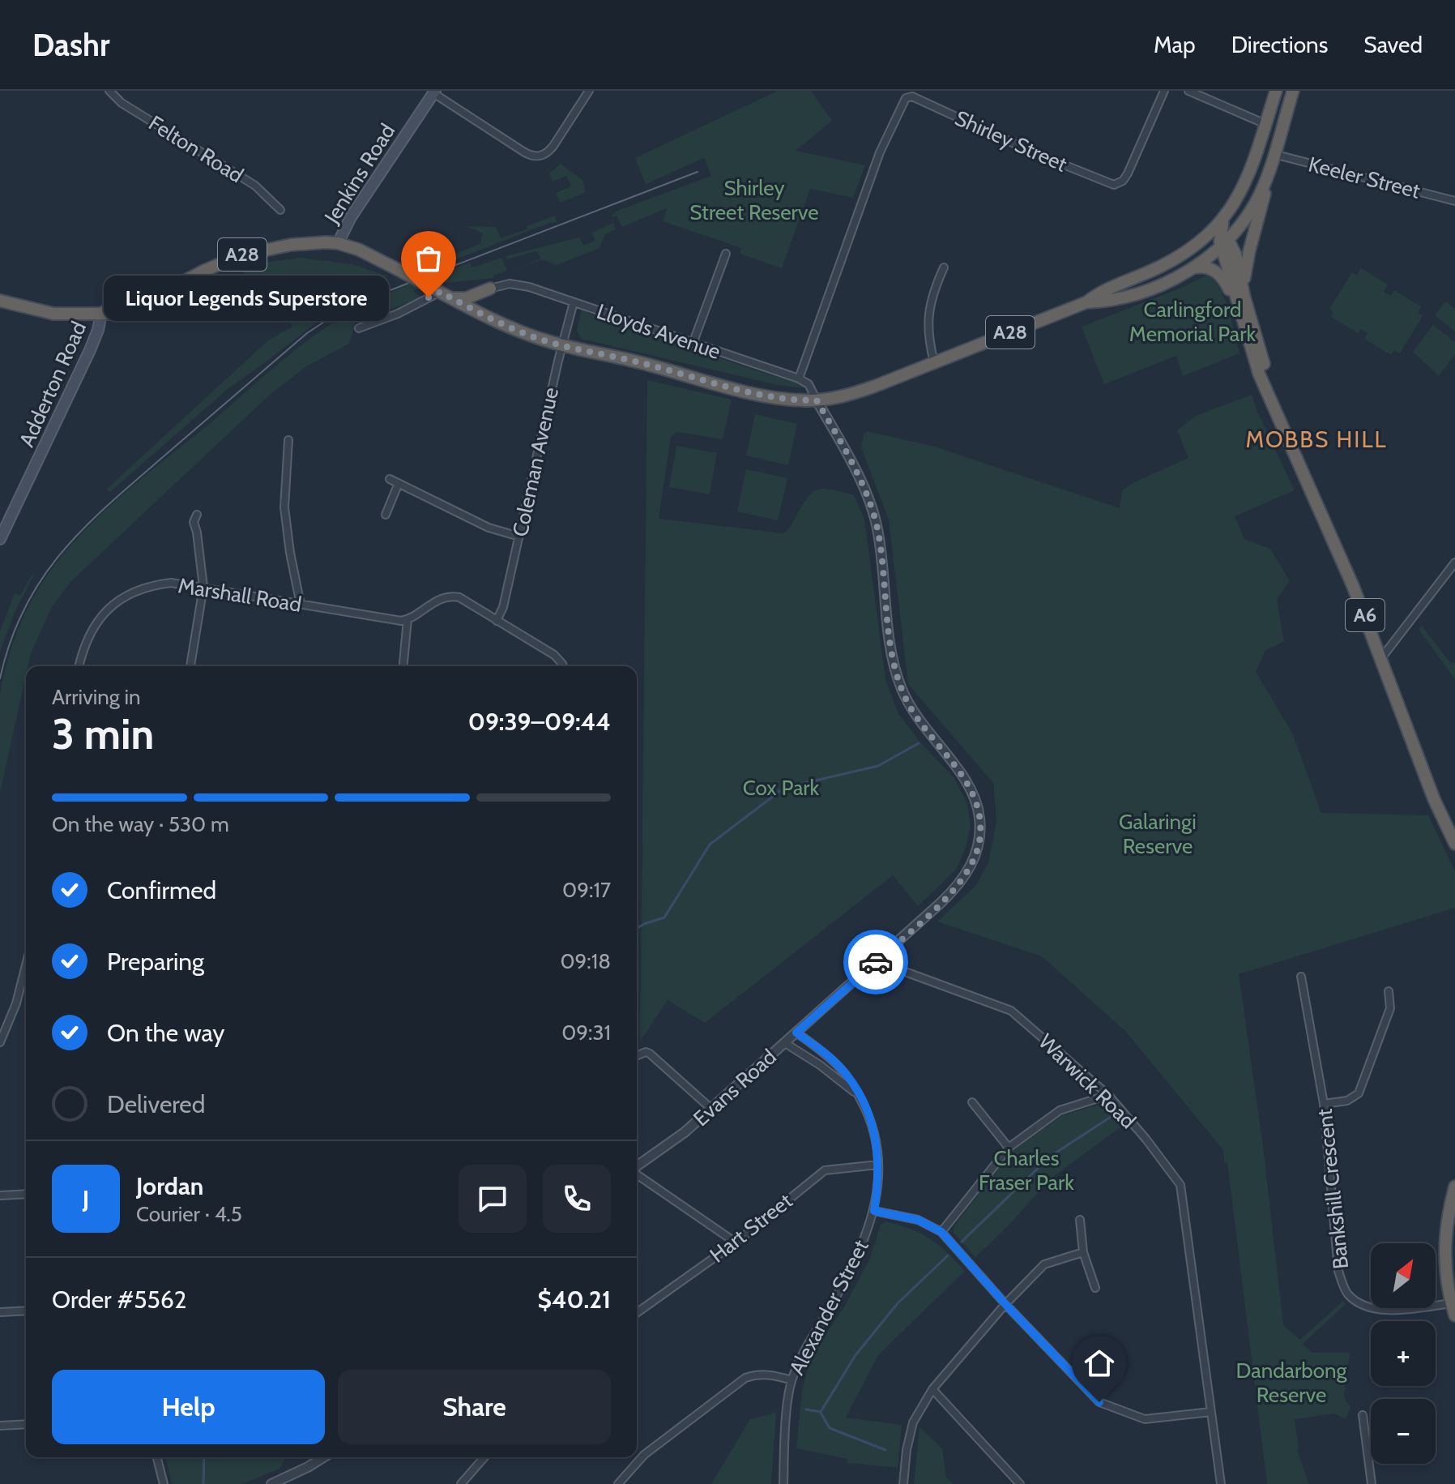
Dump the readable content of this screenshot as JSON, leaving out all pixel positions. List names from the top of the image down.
{
  "streets": {
    "highway": ["A28", "A6"],
    "main road": ["Jenkins Road", "Adderton Road"],
    "street": [
      "Shirley Street",
      "Felton Road",
      "Keeler Street",
      "Lloyds Avenue",
      "Coleman Avenue",
      "Marshall Road",
      "Warwick Road",
      "Evans Road",
      "Bankshill Crescent",
      "Hart Street",
      "Alexander Street"
    ]
  },
  "crossings": [
    ["Shirley Street", "Lloyds Avenue"],
    ["Jenkins Road", "A28"],
    ["Keeler Street", "A28"],
    ["A28", "Adderton Road"],
    ["A28", "Coleman Avenue"],
    ["A28", "A6"],
    ["A28", "Evans Road"],
    ["Lloyds Avenue", "Coleman Avenue"],
    ["Warwick Road", "Evans Road"],
    ["Evans Road", "Alexander Street"],
    ["Hart Street", "Alexander Street"]
  ],
  "districts": ["MOBBS HILL"],
  "parks": [
    "Shirley Street Reserve",
    "Carlingford Memorial Park",
    "Cox Park",
    "Galaringi Reserve",
    "Charles Fraser Park",
    "Dandarbong Reserve"
  ],
  "places": ["Liquor Legends Superstore"],
  "north": "top right",
  "page": {
    "header": "Dashr",
    "nav": ["Map", "Directions", "Saved"],
    "bubble": "Liquor Legends Superstore",
    "heading": ["3 min", "Arriving in", "09:39–09:44"],
    "panel": [
      "Jordan",
      "Courier · 4.5",
      "Order #5562",
      "$40.21"
    ],
    "bar": "On the way · 530 m",
    "list": [
      ["Confirmed", "09:17"],
      ["Preparing", "09:18"],
      ["On the way", "09:31"],
      "Delivered"
    ],
    "round": "J",
    "map_buttons": ["+", "−"],
    "buttons": ["Help", "Share"]
  }
}
